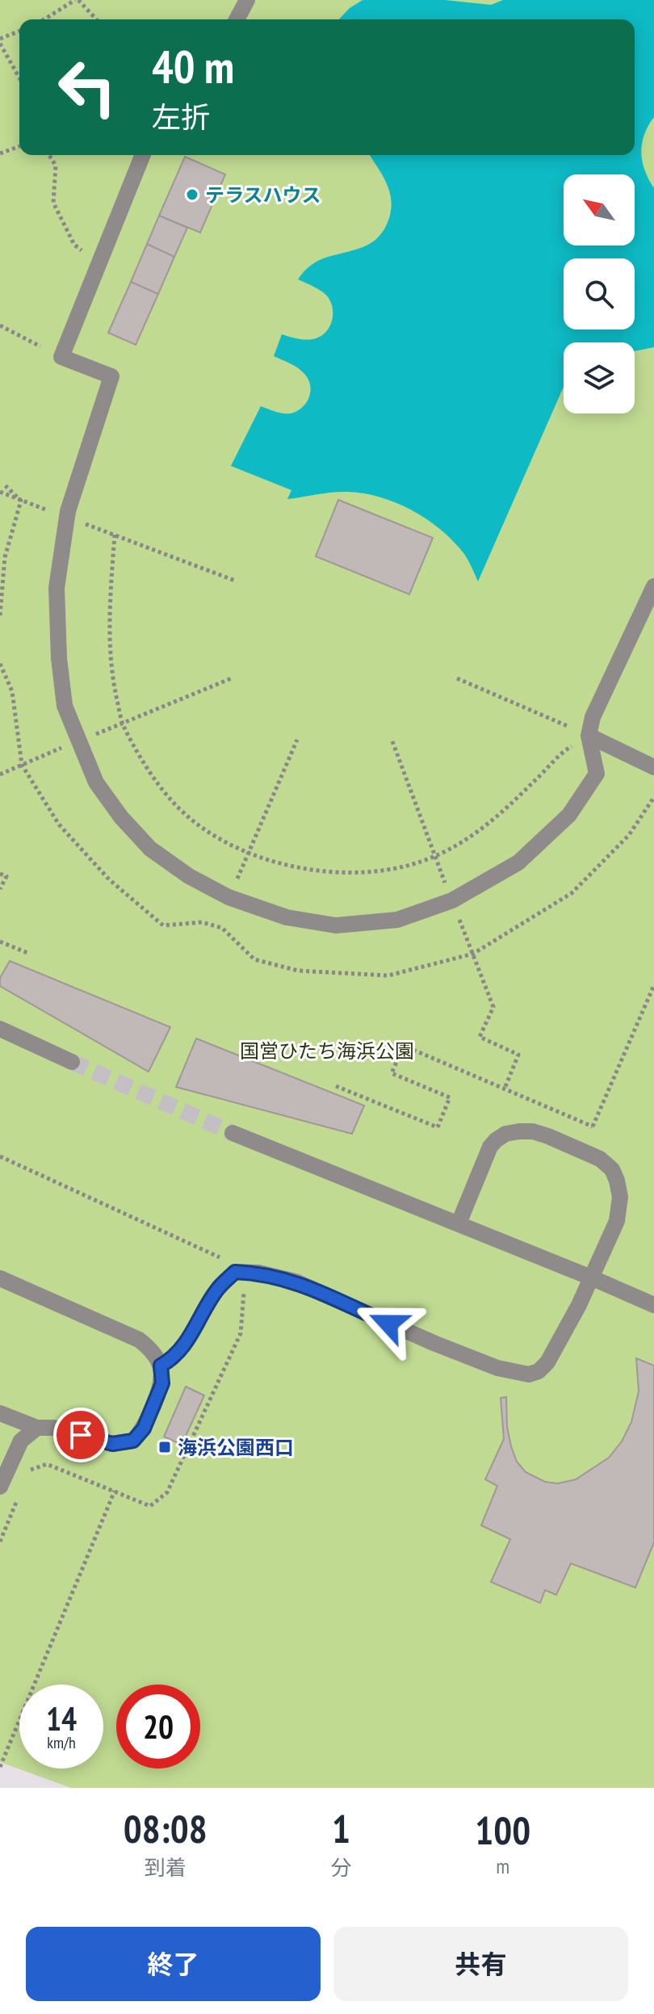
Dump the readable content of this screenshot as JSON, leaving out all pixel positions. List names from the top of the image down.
{
  "parks": ["国営ひたち海浜公園"],
  "places": {
    "other": ["テラスハウス"],
    "transit": ["海浜公園西口"]
  },
  "north": "top left",
  "page": {
    "turn": ["40 m", "左折"],
    "speed": "14 km/h",
    "limit": "20",
    "eta": [
      "08:08",
      "到着",
      "1",
      "分",
      "100",
      "m"
    ],
    "buttons": ["終了", "共有"]
  }
}
